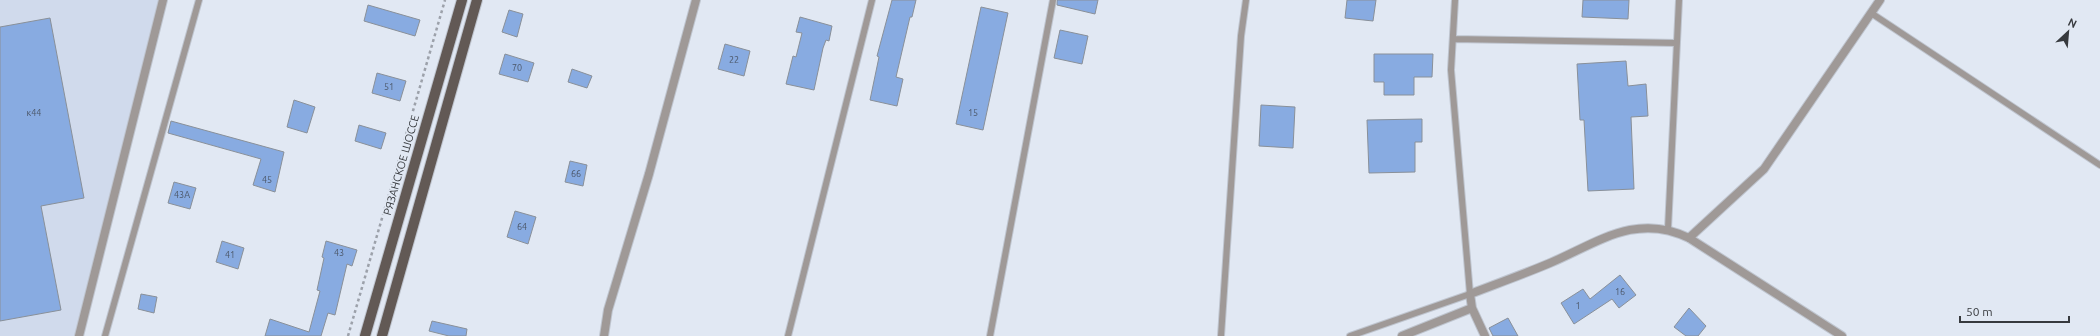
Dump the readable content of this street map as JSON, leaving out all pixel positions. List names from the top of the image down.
{
  "streets": {
    "main road": ["РЯЗАНСКОЕ ШОССЕ"]
  },
  "house_numbers": [
    "22",
    "70",
    "51",
    "к44",
    "15",
    "66",
    "45",
    "43А",
    "64",
    "43",
    "41",
    "16",
    "1"
  ],
  "scale_bar": "50 m",
  "north": "top right"
}
